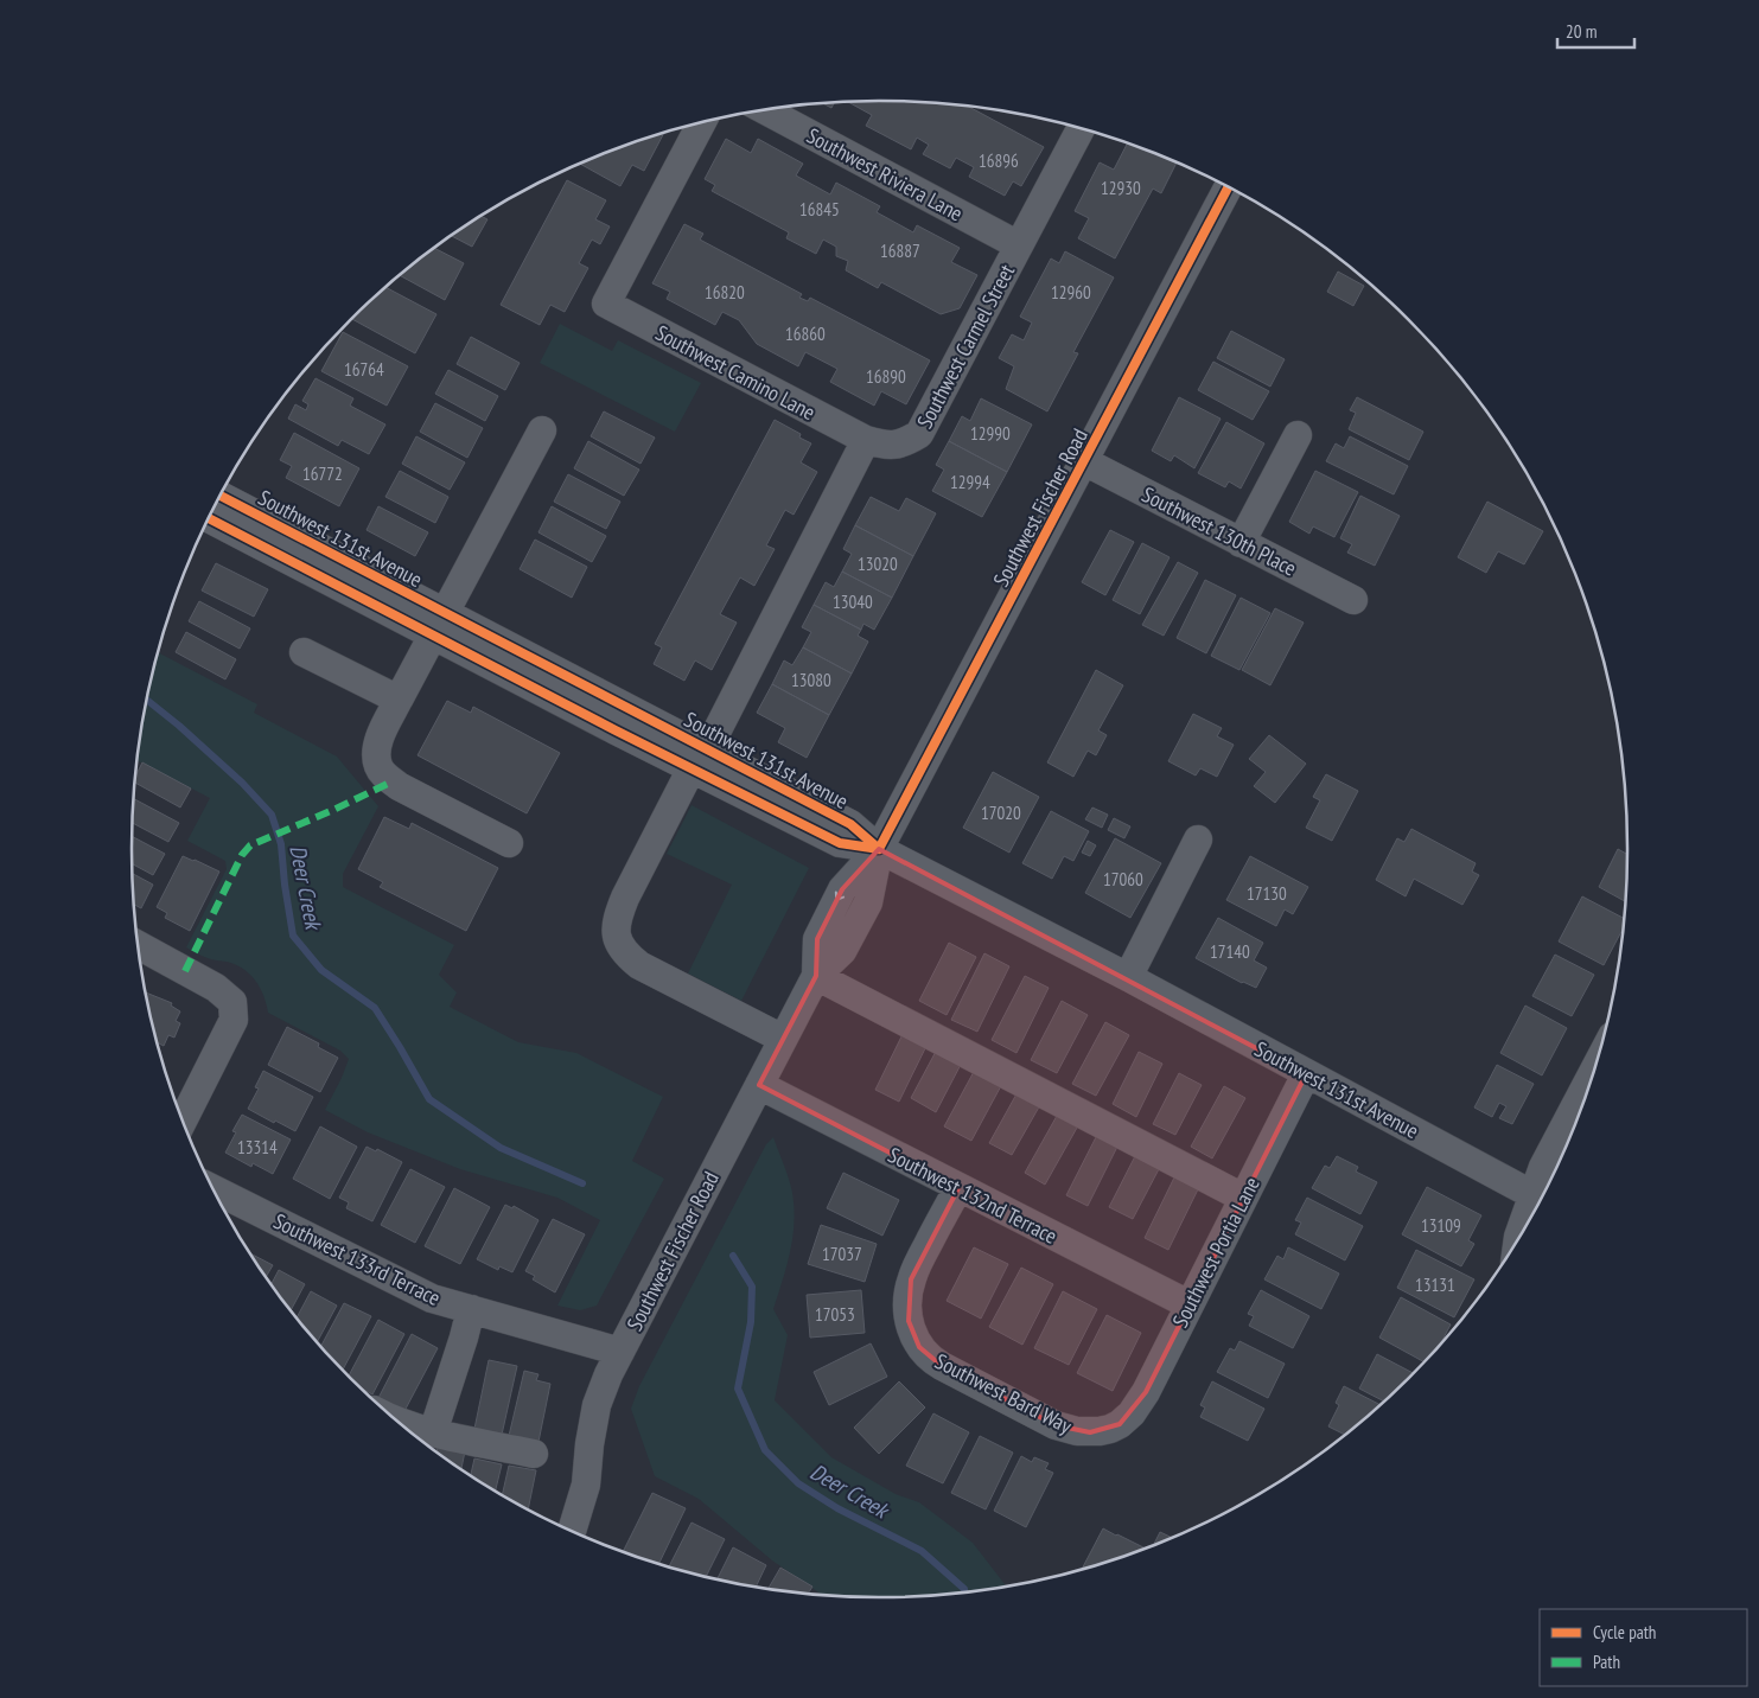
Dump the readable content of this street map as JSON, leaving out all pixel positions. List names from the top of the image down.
{
  "streets": {
    "street": [
      "Southwest Riviera Lane",
      "Southwest Carmel Street",
      "Southwest Camino Lane",
      "Southwest Fischer Road",
      "Southwest 130th Place",
      "Southwest 131st Avenue",
      "Southwest 132nd Terrace",
      "Southwest Portia Lane",
      "Southwest 133rd Terrace",
      "Southwest Bard Way"
    ]
  },
  "crossings": [
    ["Southwest Riviera Lane", "Southwest Carmel Street"],
    ["Southwest Carmel Street", "Southwest Camino Lane"],
    ["Southwest Fischer Road", "Southwest 130th Place"],
    ["Southwest Fischer Road", "Southwest 131st Avenue"],
    ["Southwest Fischer Road", "Southwest 132nd Terrace"],
    ["Southwest Fischer Road", "Southwest 133rd Terrace"],
    ["Southwest 131st Avenue", "Southwest Portia Lane"],
    ["Southwest 132nd Terrace", "Southwest Portia Lane"],
    ["Southwest 132nd Terrace", "Southwest Bard Way"],
    ["Southwest Portia Lane", "Southwest Bard Way"]
  ],
  "water": ["Deer Creek"],
  "house_numbers": [
    "16896",
    "12930",
    "16845",
    "16887",
    "16820",
    "12960",
    "16860",
    "16764",
    "16890",
    "12990",
    "16772",
    "12994",
    "13020",
    "13040",
    "13080",
    "17020",
    "17060",
    "17130",
    "17140",
    "13314",
    "13109",
    "17037",
    "13131",
    "17053"
  ],
  "legend": ["Cycle path", "Path"],
  "scale_bar": "20 m"
}
